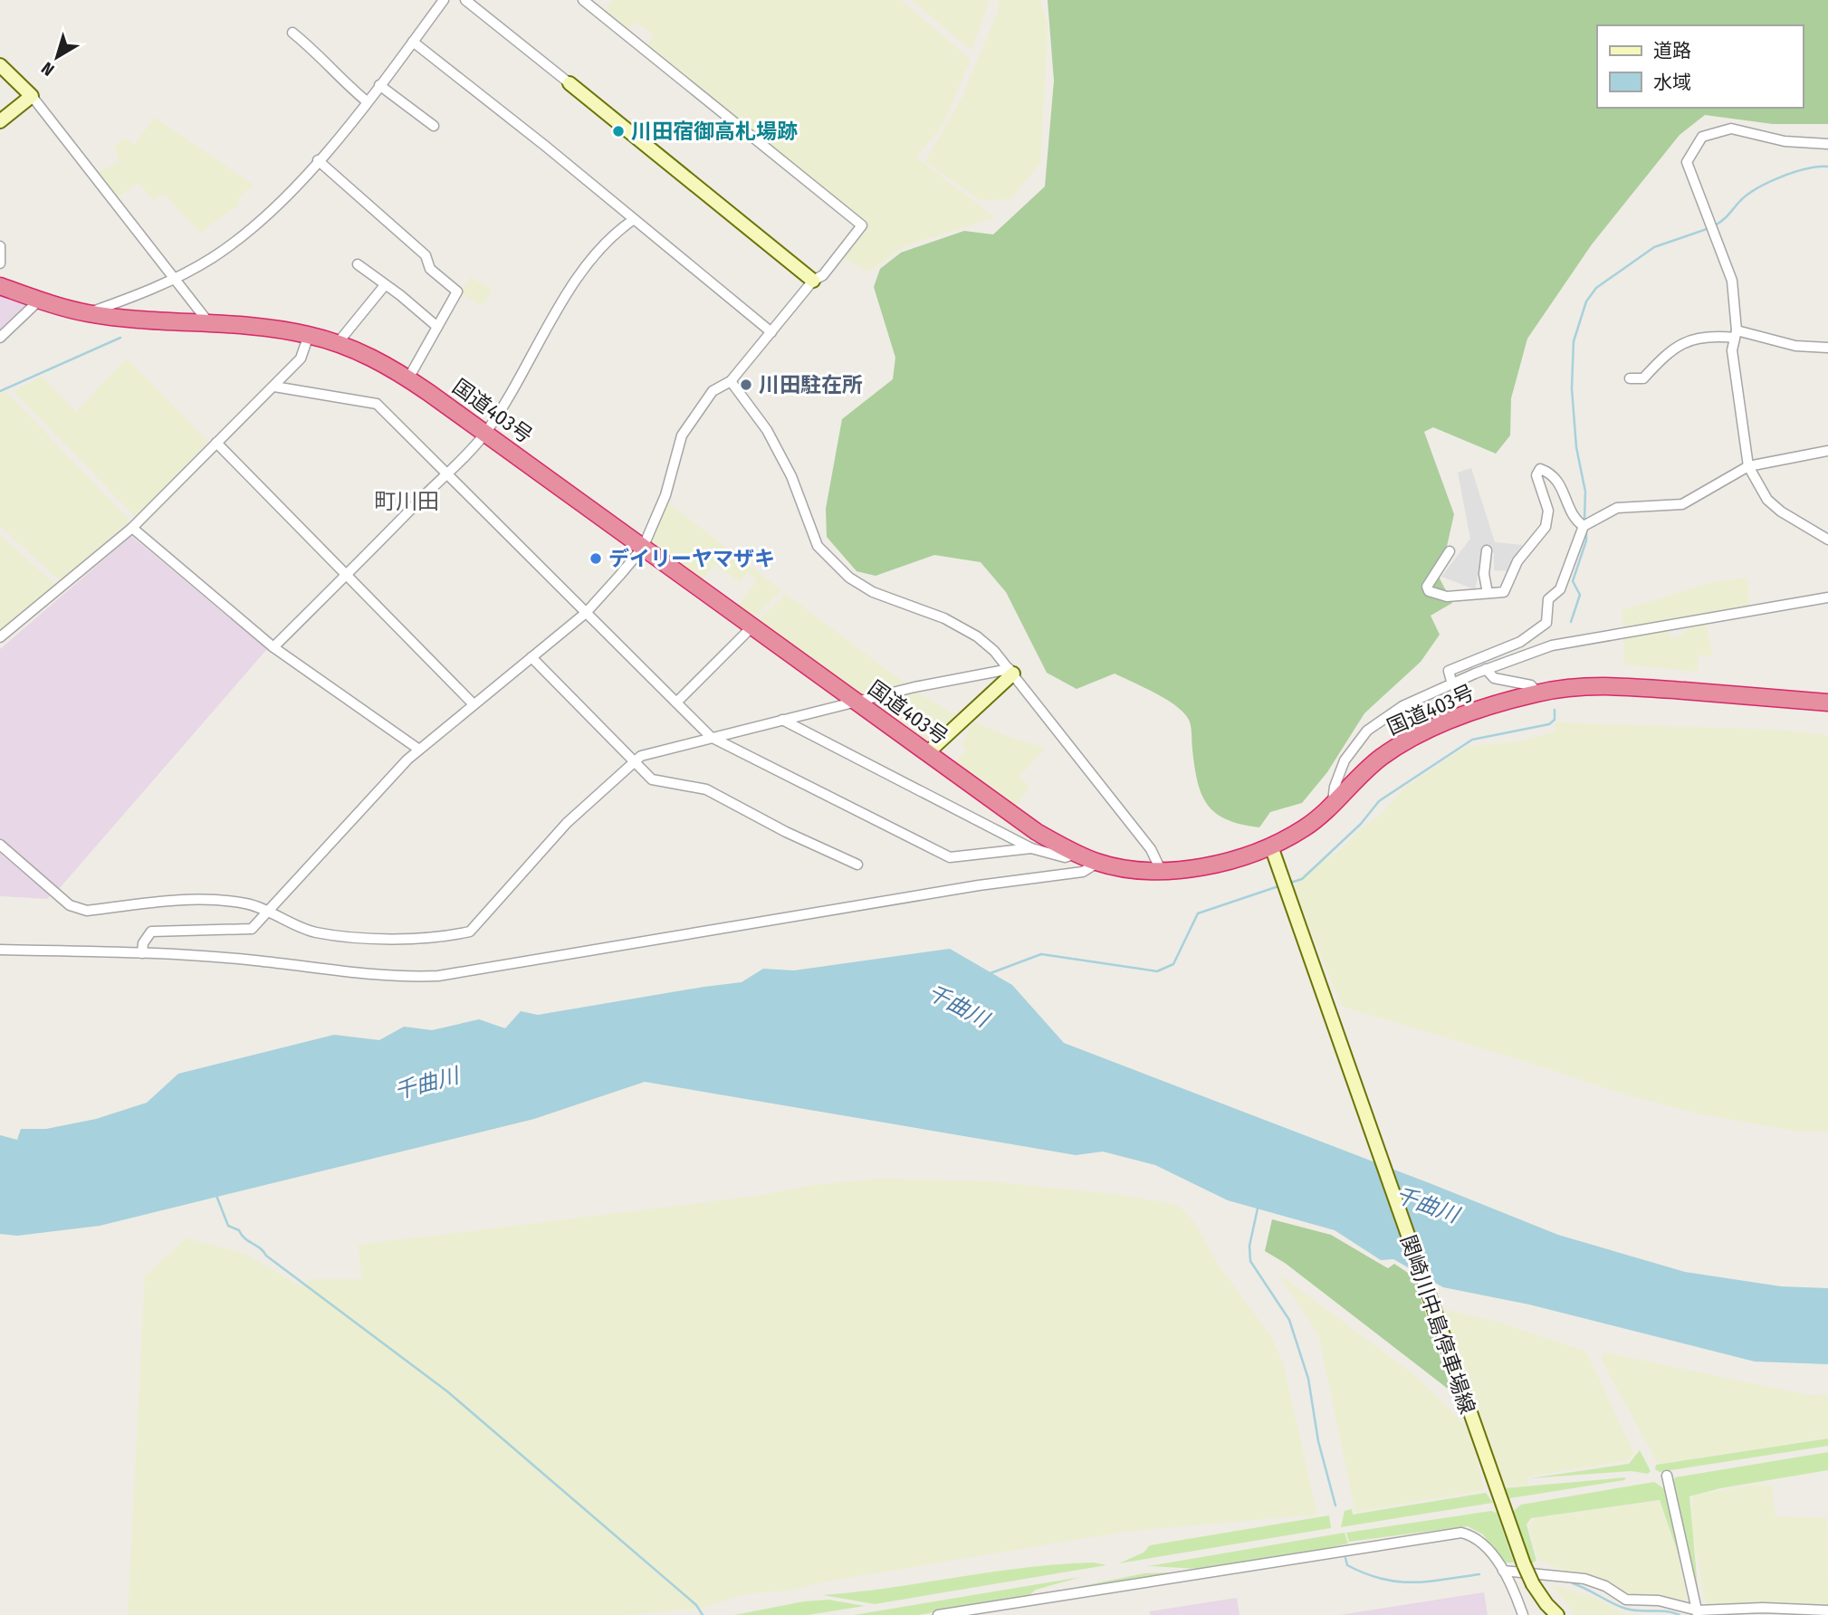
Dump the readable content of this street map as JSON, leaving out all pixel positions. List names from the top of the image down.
{
  "streets": {
    "highway": ["国道403号"],
    "main road": ["関崎川中島停車場線"]
  },
  "crossings": [
    ["国道403号", "関崎川中島停車場線"]
  ],
  "districts": ["町川田"],
  "water": ["千曲川"],
  "places": ["川田宿御高札場跡", "川田駐在所", "デイリーヤマザキ"],
  "legend": ["道路", "水域"],
  "north": "bottom left"
}
